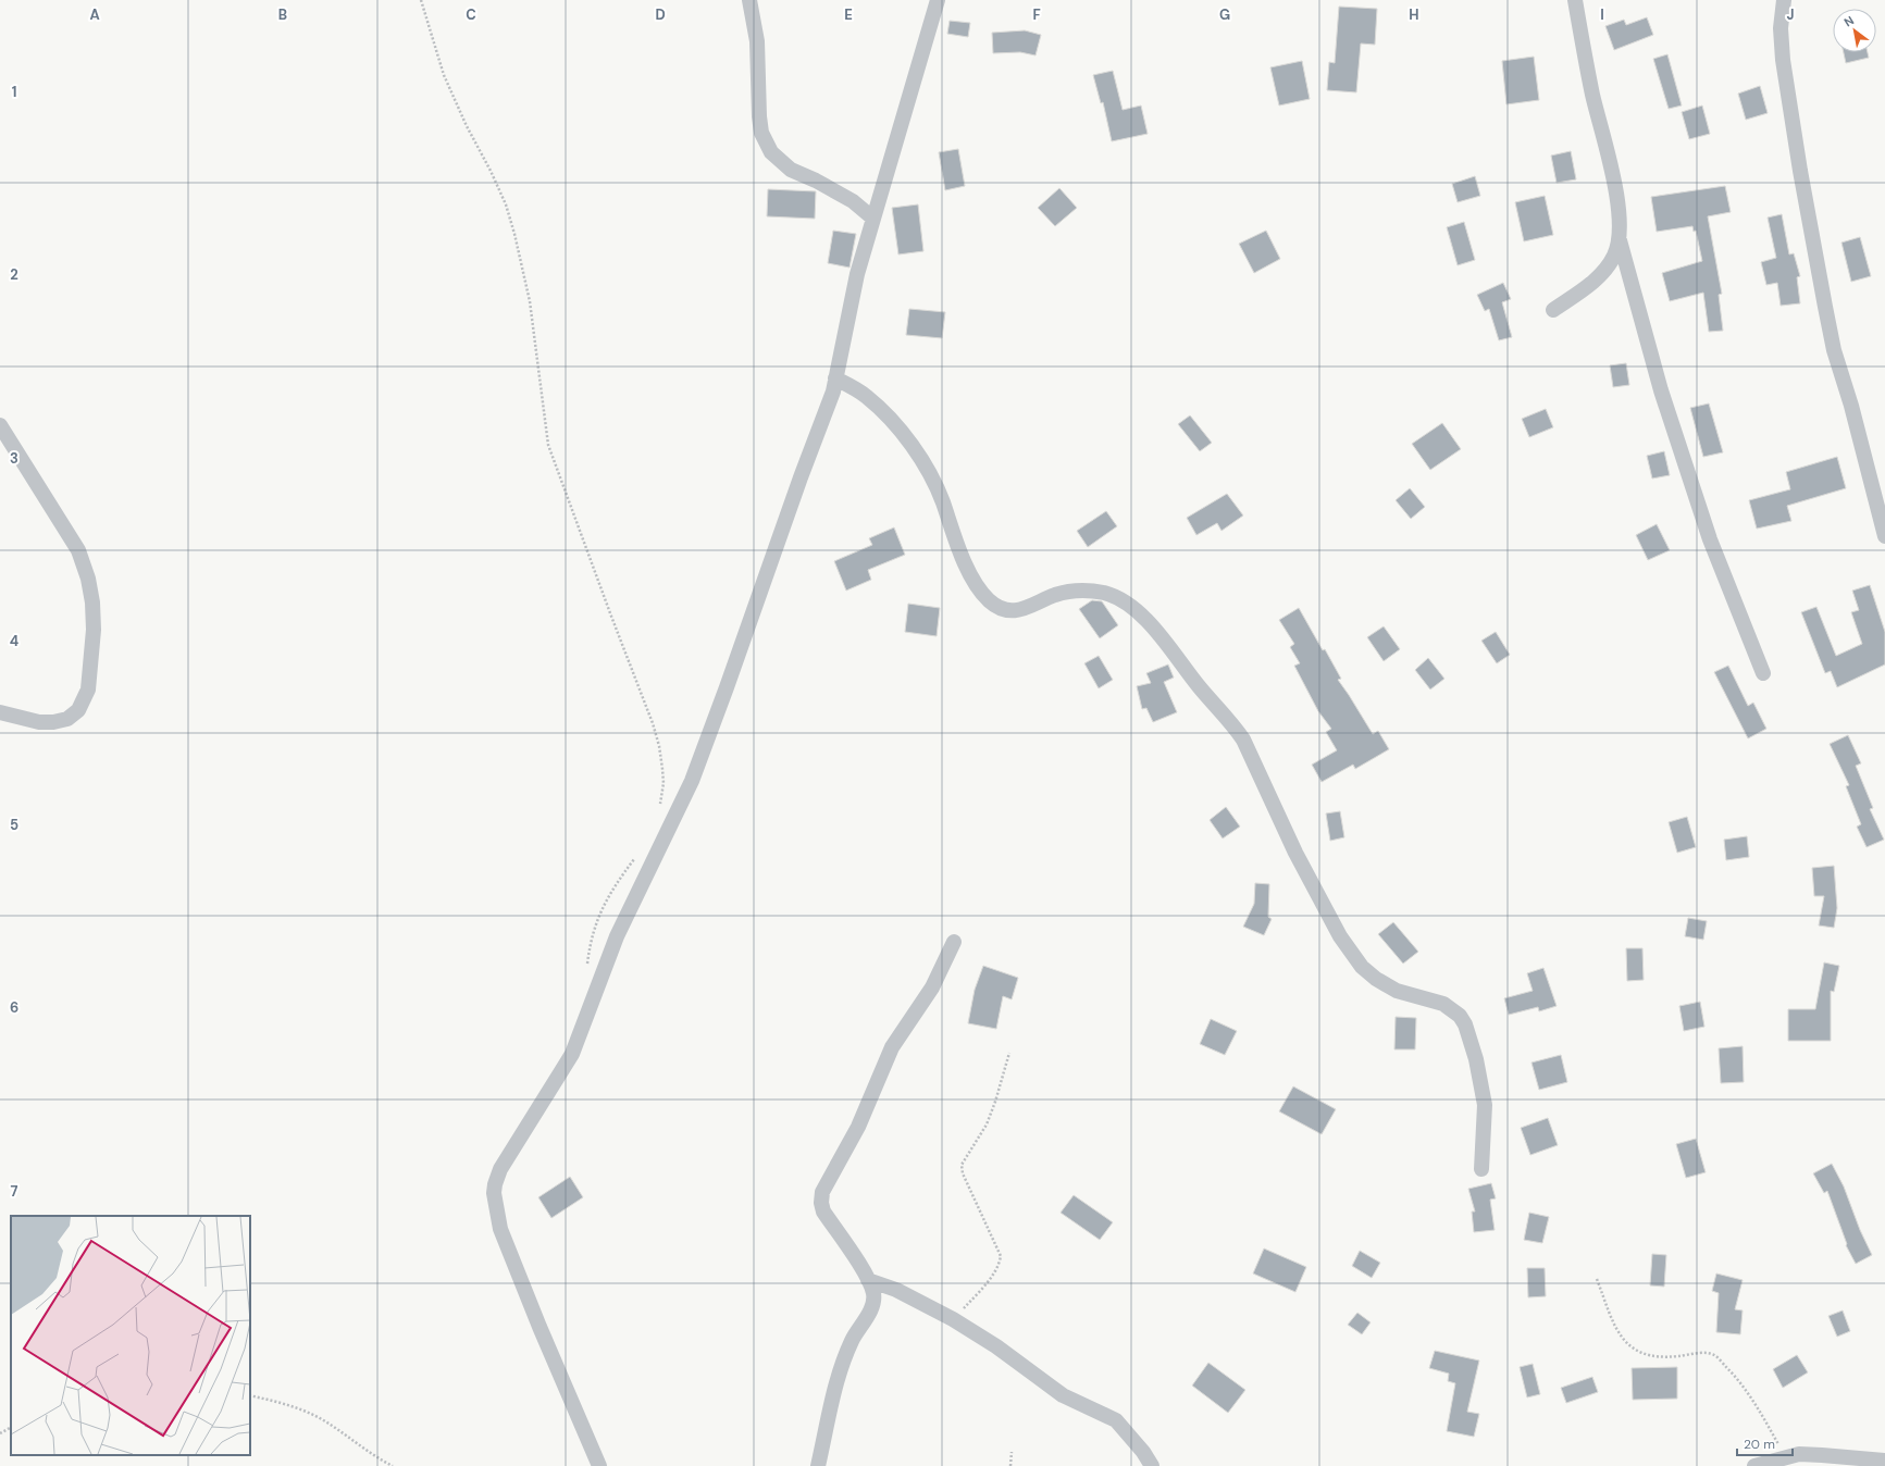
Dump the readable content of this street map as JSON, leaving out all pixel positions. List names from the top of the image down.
{
  "scale_bar": "20 m",
  "north": "top left",
  "grid": {
    "columns": [
      "A",
      "B",
      "C",
      "D",
      "E",
      "F",
      "G",
      "H",
      "I",
      "J"
    ],
    "rows": [
      "1",
      "2",
      "3",
      "4",
      "5",
      "6",
      "7"
    ]
  }
}
